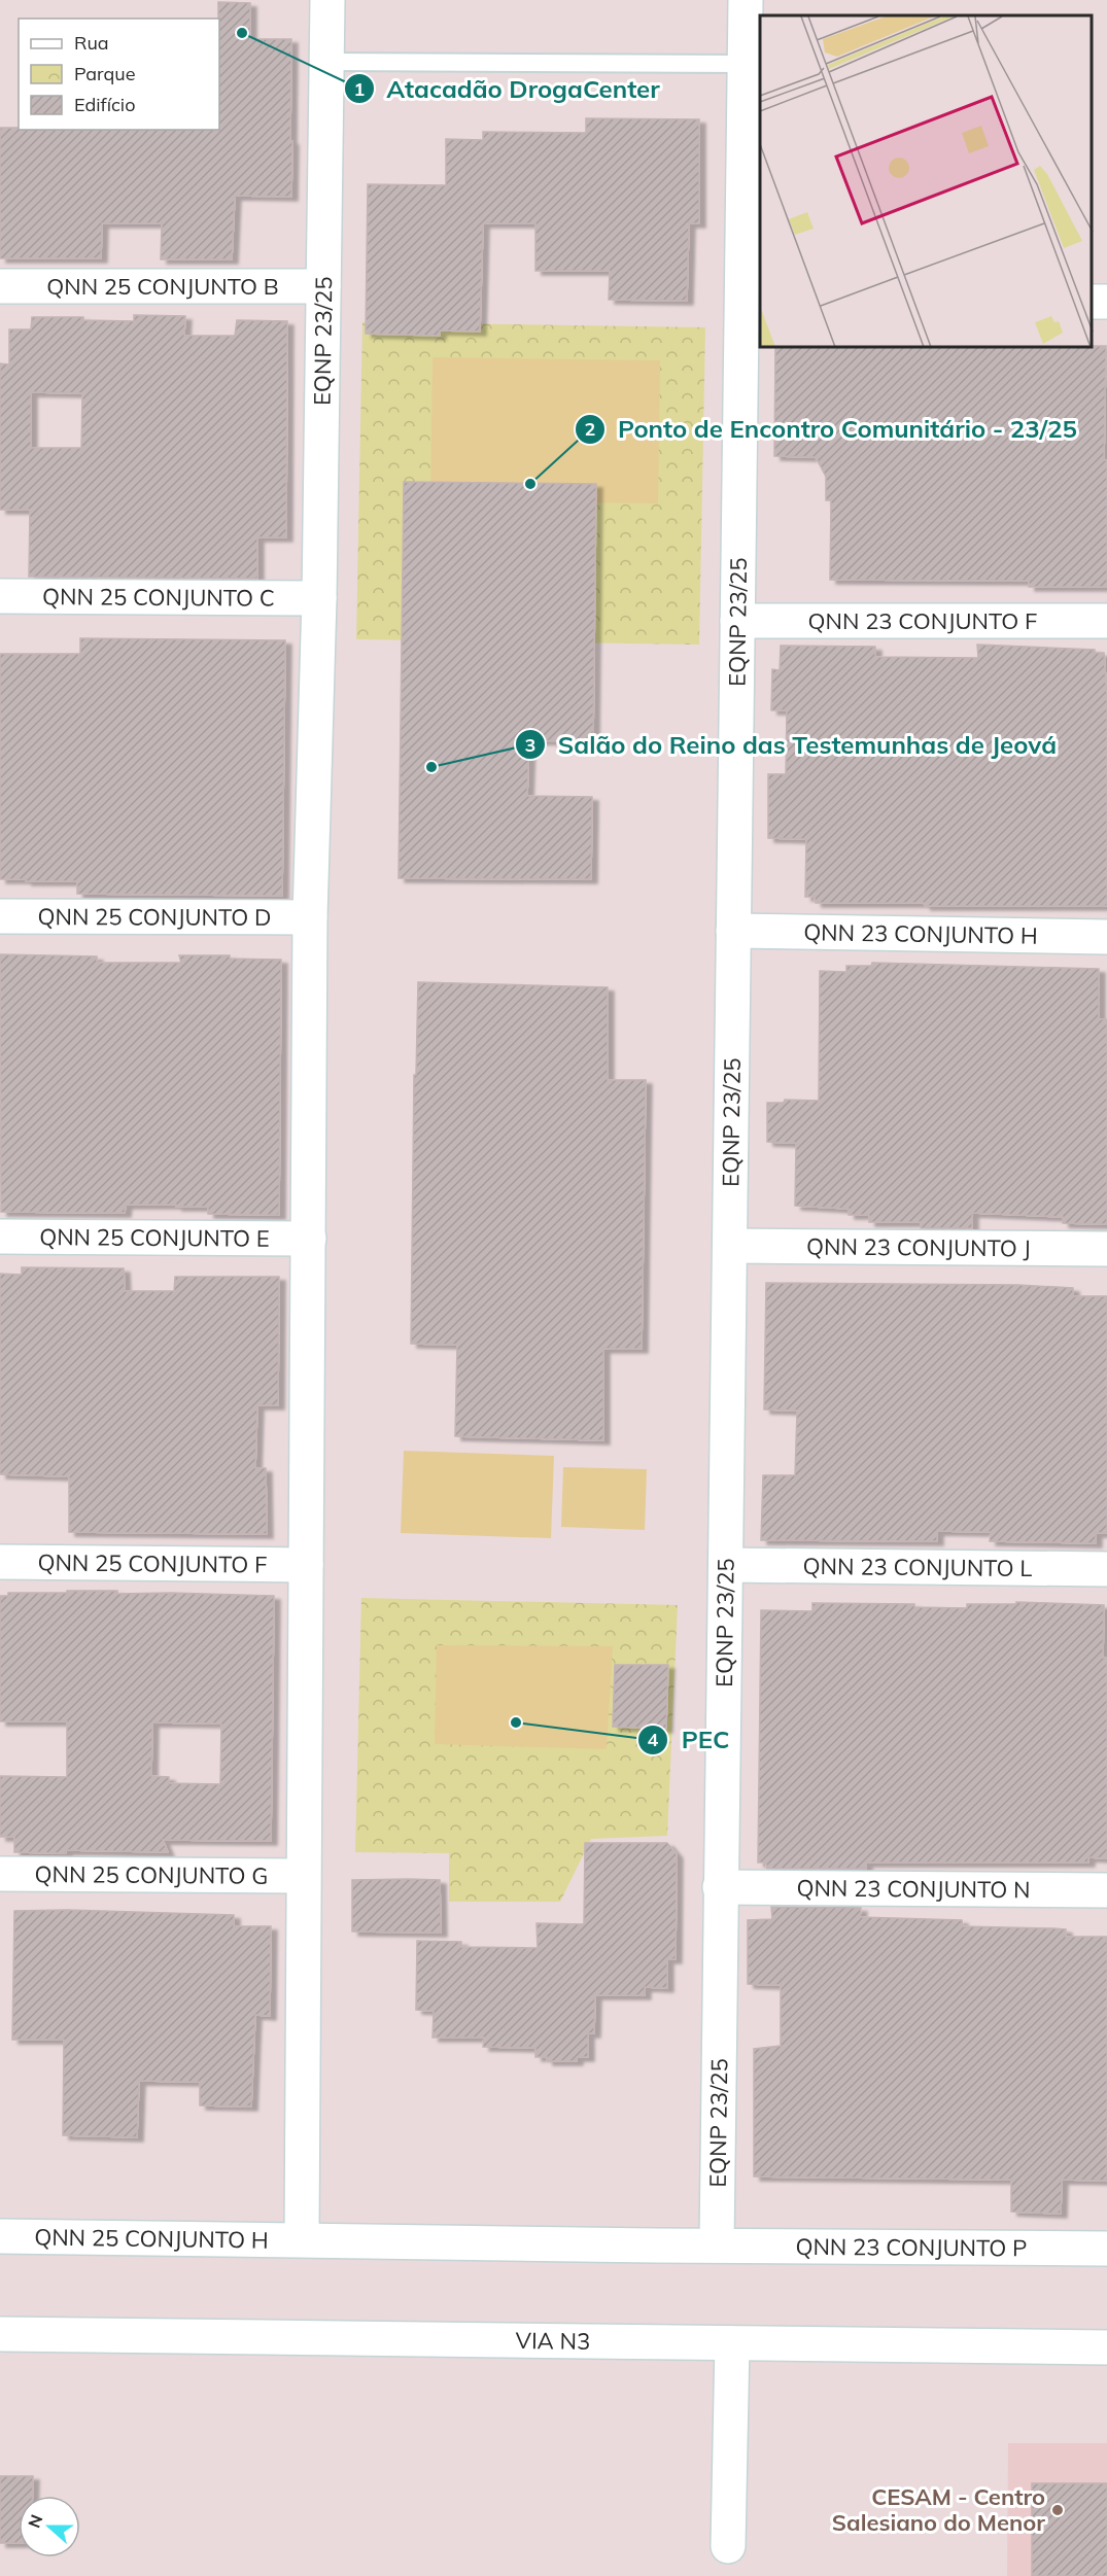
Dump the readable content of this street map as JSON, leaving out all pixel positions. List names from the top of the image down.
{
  "streets": {
    "street": [
      "QNN 25 CONJUNTO B",
      "EQNP 23/25",
      "QNN 25 CONJUNTO C",
      "QNN 23 CONJUNTO F",
      "QNN 25 CONJUNTO D",
      "QNN 23 CONJUNTO H",
      "QNN 25 CONJUNTO E",
      "QNN 23 CONJUNTO J",
      "QNN 25 CONJUNTO F",
      "QNN 23 CONJUNTO L",
      "QNN 25 CONJUNTO G",
      "QNN 23 CONJUNTO N",
      "QNN 25 CONJUNTO H",
      "QNN 23 CONJUNTO P",
      "VIA N3"
    ]
  },
  "crossings": [
    ["QNN 25 CONJUNTO B", "EQNP 23/25"],
    ["EQNP 23/25", "QNN 25 CONJUNTO C"],
    ["EQNP 23/25", "QNN 23 CONJUNTO F"],
    ["EQNP 23/25", "QNN 25 CONJUNTO D"],
    ["EQNP 23/25", "QNN 23 CONJUNTO H"],
    ["EQNP 23/25", "QNN 25 CONJUNTO E"],
    ["EQNP 23/25", "QNN 23 CONJUNTO J"],
    ["EQNP 23/25", "QNN 25 CONJUNTO F"],
    ["EQNP 23/25", "QNN 23 CONJUNTO L"],
    ["EQNP 23/25", "QNN 25 CONJUNTO G"],
    ["EQNP 23/25", "QNN 23 CONJUNTO N"],
    ["EQNP 23/25", "QNN 25 CONJUNTO H"],
    ["EQNP 23/25", "QNN 23 CONJUNTO P"]
  ],
  "places": [
    "Atacadão DrogaCenter",
    "Ponto de Encontro Comunitário - 23/25",
    "Salão do Reino das Testemunhas de Jeová",
    "PEC",
    "CESAM - Centro Salesiano do Menor"
  ],
  "legend": ["Rua", "Parque", "Edifício"],
  "north": "left"
}
